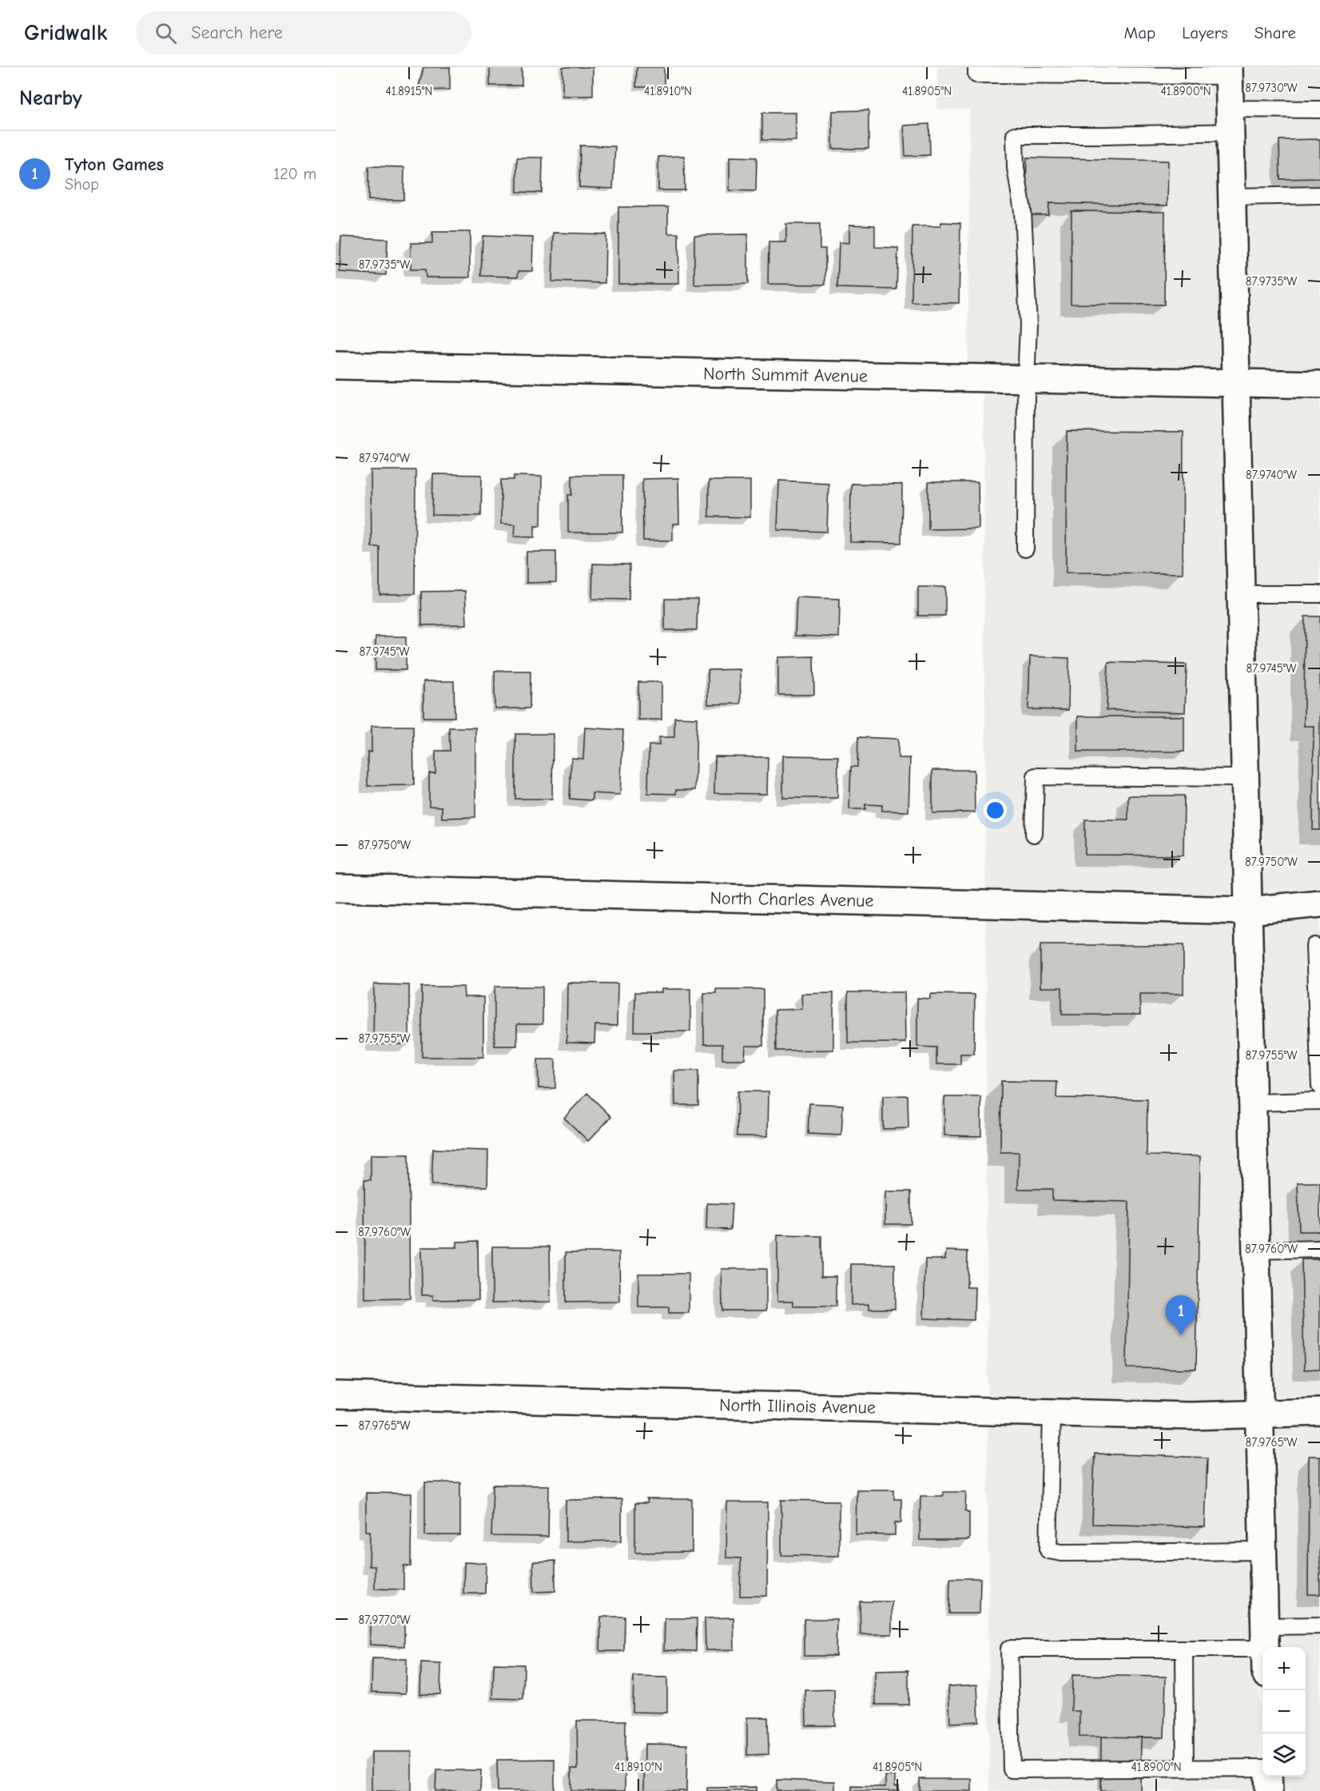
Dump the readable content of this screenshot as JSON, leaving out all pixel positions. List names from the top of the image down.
{
  "streets": {
    "street": ["North Summit Avenue", "North Charles Avenue", "North Illinois Avenue"]
  },
  "page": {
    "header": "Gridwalk",
    "search": "Search here",
    "nav": ["Map", "Layers", "Share"],
    "heading": "Nearby",
    "list": [
      {
        "mark": "1",
        "name": "Tyton Games",
        "note": "Shop",
        "value": "120 m"
      }
    ],
    "pins": "1",
    "map_buttons": ["+", "−"]
  },
  "coordinates": [
    "87.9730°W",
    "41.8915°N",
    "41.8910°N",
    "41.8905°N",
    "41.8900°N",
    "87.9735°W",
    "87.9740°W",
    "87.9745°W",
    "87.9750°W",
    "87.9755°W",
    "87.9760°W",
    "87.9765°W",
    "87.9770°W"
  ]
}
